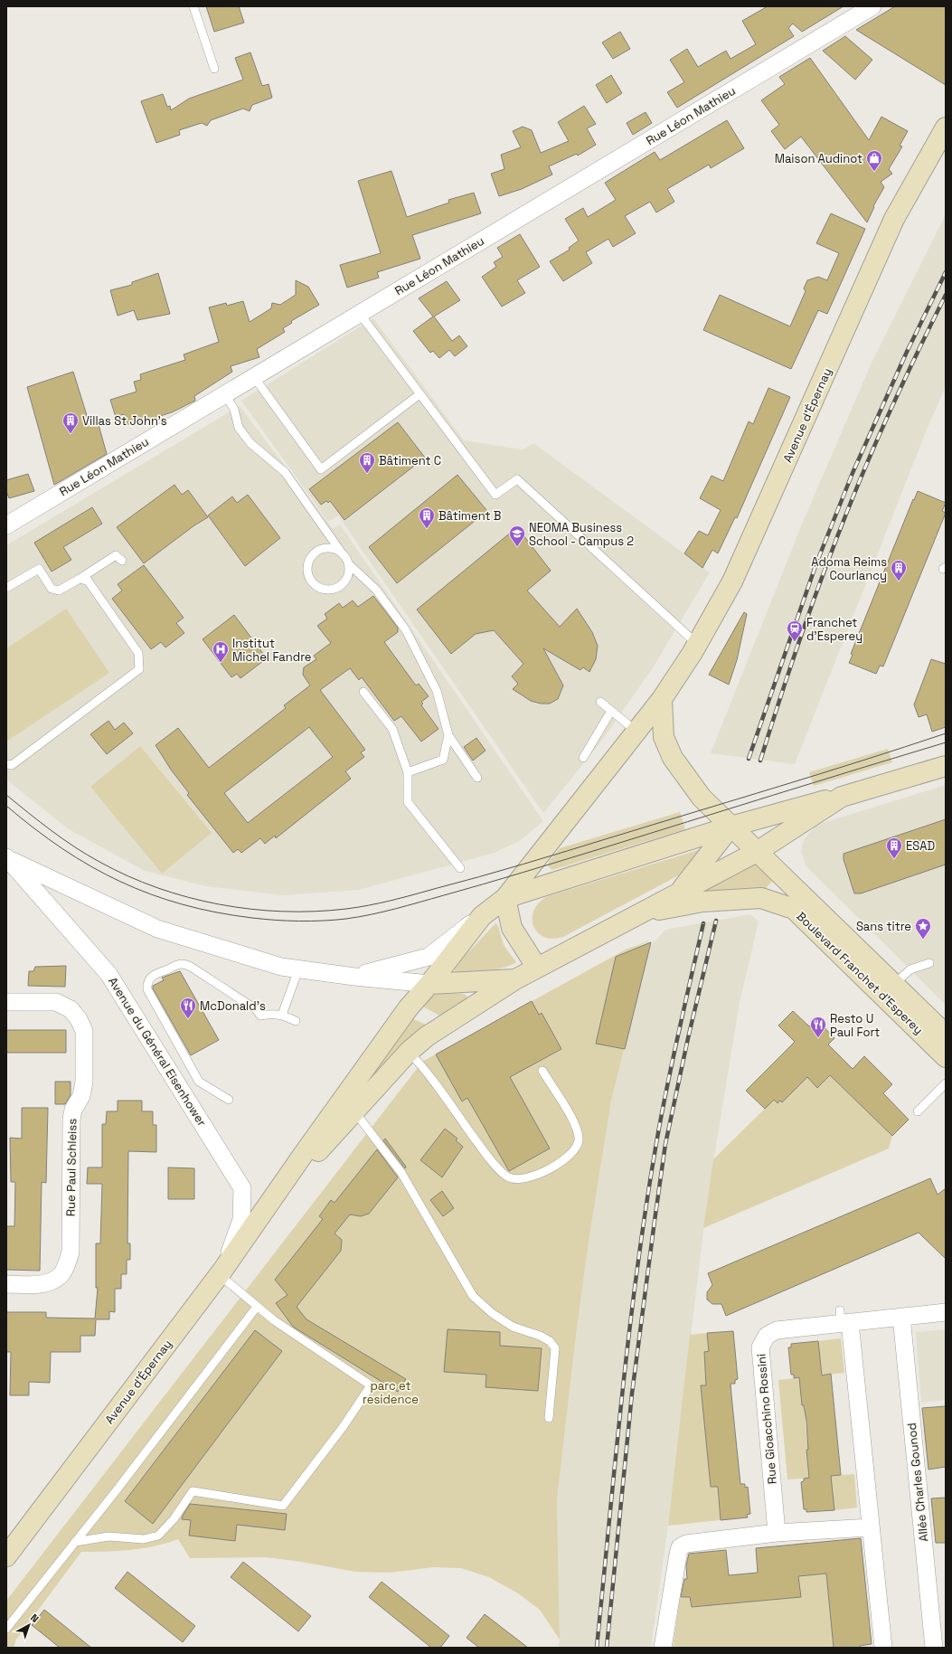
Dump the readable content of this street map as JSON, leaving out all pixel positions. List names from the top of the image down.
{
  "streets": {
    "main road": ["Avenue d'Épernay", "Boulevard Franchet d'Esperey"],
    "street": [
      "Rue Léon Mathieu",
      "Avenue du Général Eisenhower",
      "Rue Paul Schleiss",
      "Rue Gioacchino Rossini",
      "Allée Charles Gounod"
    ]
  },
  "crossings": [
    ["Avenue d'Épernay", "Boulevard Franchet d'Esperey"],
    ["Avenue d'Épernay", "Avenue du Général Eisenhower"],
    ["Rue Gioacchino Rossini", "Allée Charles Gounod"]
  ],
  "parks": ["parc et residence"],
  "places": {
    "shop": ["Maison Audinot"],
    "building": [
      "Villas St John's",
      "Bâtiment C",
      "Bâtiment B",
      "Adoma Reims Courlancy",
      "ESAD"
    ],
    "school or university": ["NEOMA Business School - Campus 2"],
    "station": ["Franchet d'Esperey"],
    "hospital": ["Institut Michel Fandre"],
    "place": ["Sans titre"],
    "restaurant": ["McDonald's", "Resto U Paul Fort"]
  },
  "north": "top right"
}
